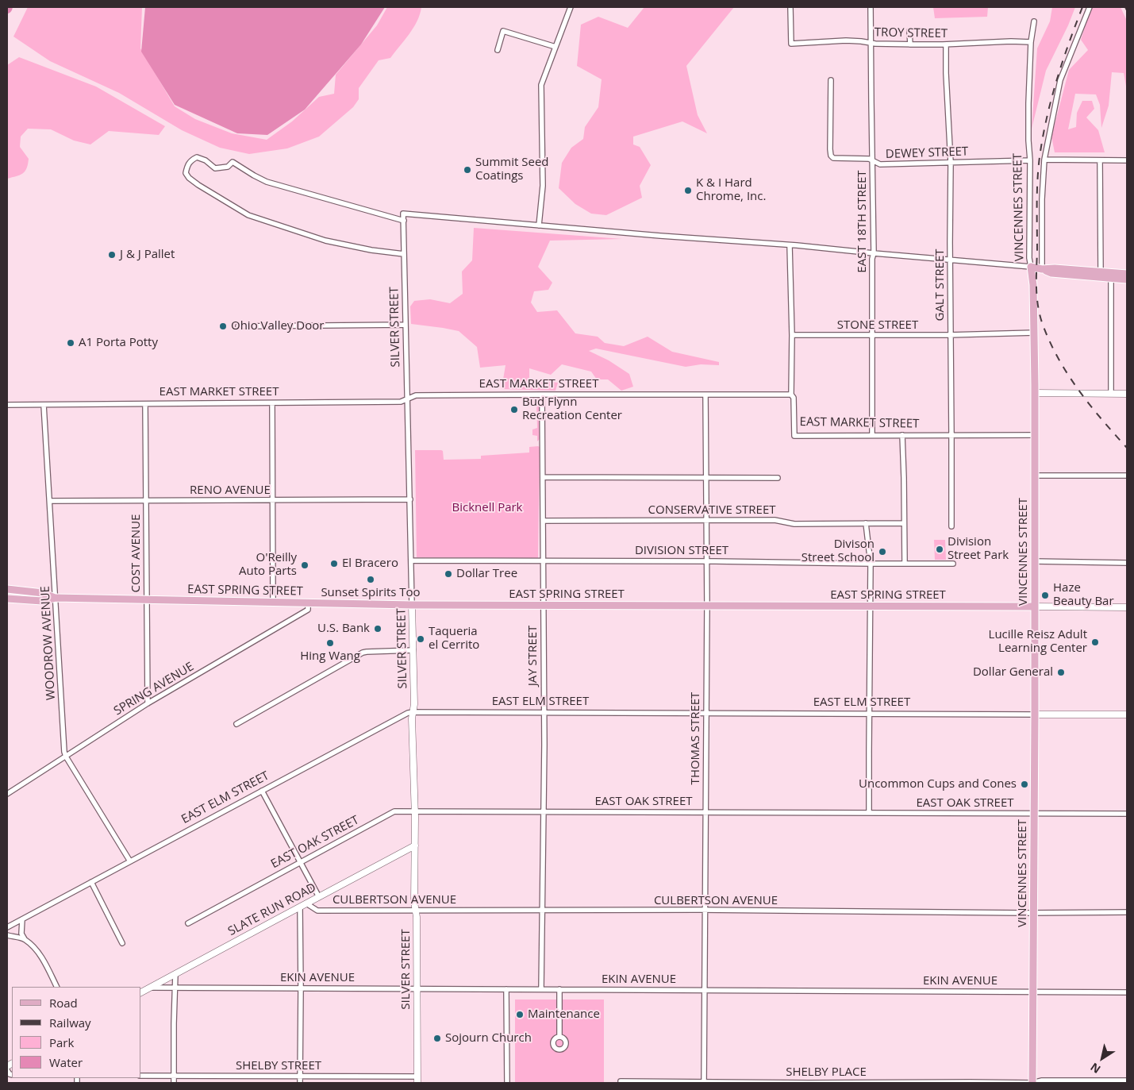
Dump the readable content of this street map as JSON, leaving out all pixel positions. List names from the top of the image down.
{
  "streets": {
    "main road": [
      "VINCENNES STREET",
      "SILVER STREET",
      "EAST SPRING STREET",
      "EAST ELM STREET",
      "SLATE RUN ROAD"
    ],
    "street": [
      "TROY STREET",
      "DEWEY STREET",
      "EAST 18TH STREET",
      "GALT STREET",
      "STONE STREET",
      "EAST MARKET STREET",
      "RENO AVENUE",
      "CONSERVATIVE STREET",
      "DIVISION STREET",
      "COST AVENUE",
      "WOODROW AVENUE",
      "JAY STREET",
      "SPRING AVENUE",
      "THOMAS STREET",
      "EAST OAK STREET",
      "CULBERTSON AVENUE",
      "EKIN AVENUE",
      "SHELBY STREET",
      "SHELBY PLACE"
    ]
  },
  "crossings": [
    ["TROY STREET", "VINCENNES STREET"],
    ["TROY STREET", "EAST 18TH STREET"],
    ["TROY STREET", "GALT STREET"],
    ["DEWEY STREET", "VINCENNES STREET"],
    ["DEWEY STREET", "EAST 18TH STREET"],
    ["DEWEY STREET", "GALT STREET"],
    ["VINCENNES STREET", "STONE STREET"],
    ["VINCENNES STREET", "EAST MARKET STREET"],
    ["VINCENNES STREET", "EAST SPRING STREET"],
    ["VINCENNES STREET", "EAST ELM STREET"],
    ["VINCENNES STREET", "EAST OAK STREET"],
    ["VINCENNES STREET", "CULBERTSON AVENUE"],
    ["VINCENNES STREET", "EKIN AVENUE"],
    ["VINCENNES STREET", "SHELBY PLACE"],
    ["EAST 18TH STREET", "STONE STREET"],
    ["EAST 18TH STREET", "EAST MARKET STREET"],
    ["GALT STREET", "STONE STREET"],
    ["GALT STREET", "EAST MARKET STREET"],
    ["SILVER STREET", "EAST MARKET STREET"],
    ["SILVER STREET", "RENO AVENUE"],
    ["SILVER STREET", "DIVISION STREET"],
    ["SILVER STREET", "EAST SPRING STREET"],
    ["SILVER STREET", "EAST ELM STREET"],
    ["SILVER STREET", "EAST OAK STREET"],
    ["SILVER STREET", "CULBERTSON AVENUE"],
    ["SILVER STREET", "SLATE RUN ROAD"],
    ["SILVER STREET", "EKIN AVENUE"],
    ["SILVER STREET", "SHELBY STREET"],
    ["EAST MARKET STREET", "COST AVENUE"],
    ["EAST MARKET STREET", "WOODROW AVENUE"],
    ["EAST MARKET STREET", "JAY STREET"],
    ["EAST MARKET STREET", "THOMAS STREET"],
    ["RENO AVENUE", "COST AVENUE"],
    ["RENO AVENUE", "WOODROW AVENUE"],
    ["CONSERVATIVE STREET", "JAY STREET"],
    ["CONSERVATIVE STREET", "THOMAS STREET"],
    ["DIVISION STREET", "JAY STREET"],
    ["DIVISION STREET", "THOMAS STREET"],
    ["COST AVENUE", "EAST SPRING STREET"],
    ["COST AVENUE", "SPRING AVENUE"],
    ["EAST SPRING STREET", "WOODROW AVENUE"],
    ["EAST SPRING STREET", "JAY STREET"],
    ["EAST SPRING STREET", "SPRING AVENUE"],
    ["EAST SPRING STREET", "THOMAS STREET"],
    ["WOODROW AVENUE", "SPRING AVENUE"],
    ["WOODROW AVENUE", "EAST ELM STREET"],
    ["JAY STREET", "EAST ELM STREET"],
    ["JAY STREET", "EAST OAK STREET"],
    ["JAY STREET", "CULBERTSON AVENUE"],
    ["JAY STREET", "EKIN AVENUE"],
    ["EAST ELM STREET", "THOMAS STREET"],
    ["THOMAS STREET", "EAST OAK STREET"],
    ["THOMAS STREET", "CULBERTSON AVENUE"],
    ["THOMAS STREET", "EKIN AVENUE"],
    ["THOMAS STREET", "SHELBY PLACE"],
    ["CULBERTSON AVENUE", "SLATE RUN ROAD"],
    ["SLATE RUN ROAD", "EKIN AVENUE"]
  ],
  "parks": ["Bicknell Park"],
  "places": [
    "Summit Seed Coatings",
    "K & I Hard Chrome, Inc.",
    "J & J Pallet",
    "Ohio Valley Door",
    "A1 Porta Potty",
    "Bud Flynn Recreation Center",
    "Division Street Park",
    "Divison Street School",
    "El Bracero",
    "O'Reilly Auto Parts",
    "Dollar Tree",
    "Sunset Spirits Too",
    "Haze Beauty Bar",
    "U.S. Bank",
    "Taqueria el Cerrito",
    "Lucille Reisz Adult Learning Center",
    "Hing Wang",
    "Dollar General",
    "Uncommon Cups and Cones",
    "Maintenance",
    "Sojourn Church"
  ],
  "legend": [
    "Road",
    "Railway",
    "Park",
    "Water"
  ],
  "north": "bottom left"
}
